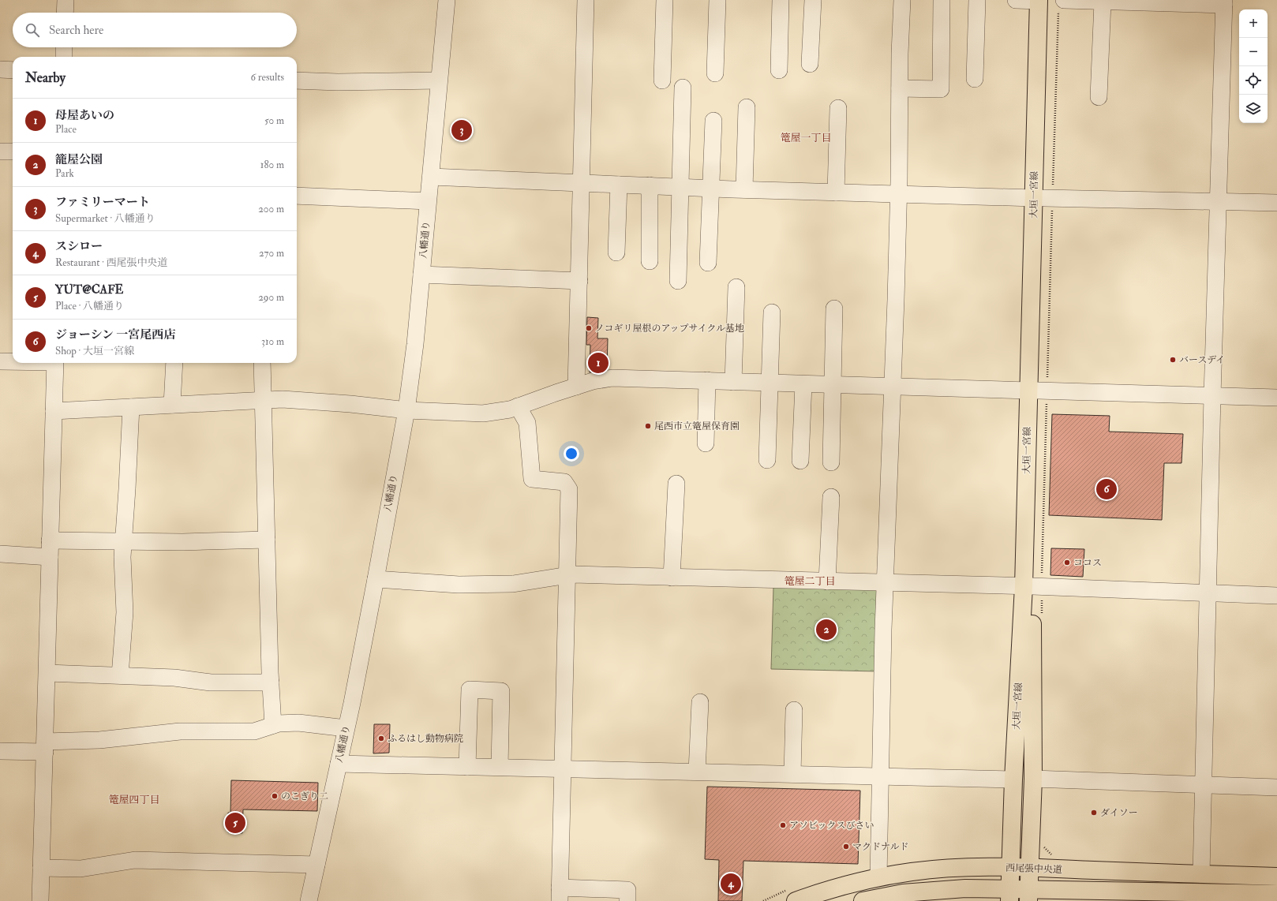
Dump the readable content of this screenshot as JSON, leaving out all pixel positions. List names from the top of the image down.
{
  "streets": {
    "main road": ["大垣一宮線", "西尾張中央道"],
    "street": ["八幡通り"]
  },
  "crossings": [
    ["大垣一宮線", "西尾張中央道"]
  ],
  "districts": ["篭屋一丁目", "篭屋二丁目", "篭屋四丁目"],
  "places": [
    "ノコギリ屋根のアップサイクル基地",
    "バースデイ",
    "尾西市立篭屋保育園",
    "ココス",
    "ふるはし動物病院",
    "のこぎり二",
    "ダイソー",
    "アソビックスびさい",
    "マクドナルド"
  ],
  "page": {
    "map_buttons": ["+", "−"],
    "search": "Search here",
    "heading": ["Nearby", "6 results"],
    "list": [
      {
        "mark": "1",
        "name": "母屋あいの",
        "note": "Place",
        "value": "50 m"
      },
      {
        "mark": "2",
        "name": "籠屋公園",
        "note": "Park",
        "value": "180 m"
      },
      {
        "mark": "3",
        "name": "ファミリーマート",
        "note": "Supermarket · 八幡通り",
        "value": "200 m"
      },
      {
        "mark": "4",
        "name": "スシロー",
        "note": "Restaurant · 西尾張中央道",
        "value": "270 m"
      },
      {
        "mark": "5",
        "name": "YUT@CAFE",
        "note": "Place · 八幡通り",
        "value": "290 m"
      },
      {
        "mark": "6",
        "name": "ジョーシン 一宮尾西店",
        "note": "Shop · 大垣一宮線",
        "value": "310 m"
      }
    ],
    "pins": [
      "3",
      "1",
      "6",
      "2",
      "5",
      "4"
    ]
  }
}
